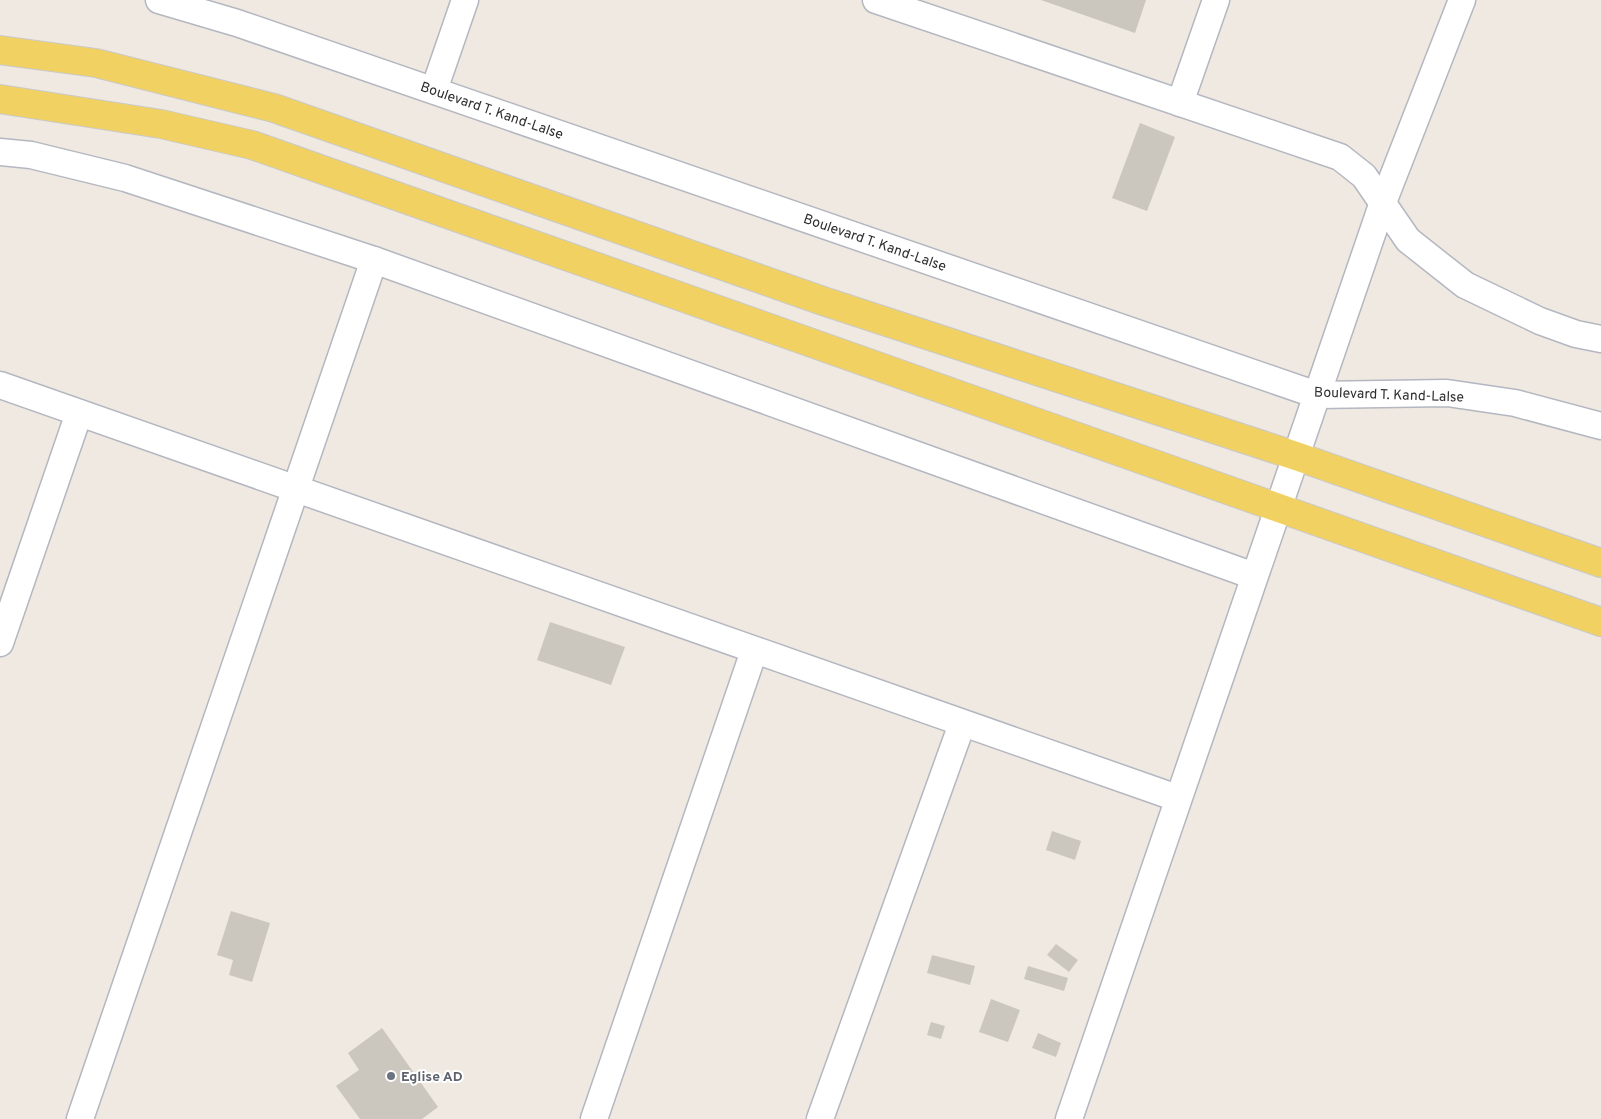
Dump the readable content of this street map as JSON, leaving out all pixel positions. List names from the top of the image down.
{
  "streets": {
    "street": ["Boulevard T. Kand-Lalse"]
  },
  "places": ["Eglise AD"]
}
